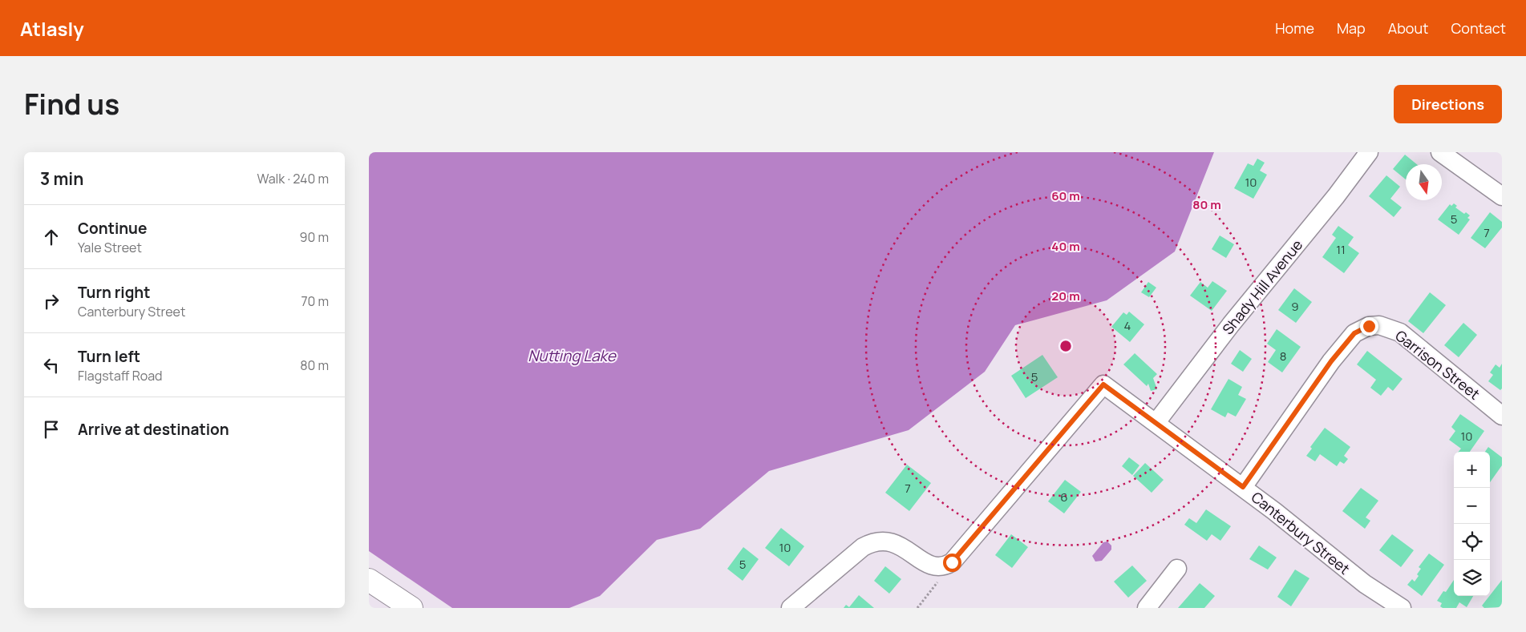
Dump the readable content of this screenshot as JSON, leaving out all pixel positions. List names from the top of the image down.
{
  "streets": {
    "street": ["Shady Hill Avenue", "Garrison Street", "Canterbury Street"]
  },
  "crossings": [
    ["Shady Hill Avenue", "Canterbury Street"],
    ["Garrison Street", "Canterbury Street"]
  ],
  "water": ["Nutting Lake"],
  "house_numbers": [
    "10",
    "5",
    "7",
    "11",
    "9",
    "4",
    "8",
    "5",
    "10",
    "7",
    "6",
    "10",
    "5"
  ],
  "north": "bottom",
  "page": {
    "header": "Atlasly",
    "nav": [
      "Home",
      "Map",
      "About",
      "Contact"
    ],
    "title": "Find us",
    "buttons": "Directions",
    "heading": ["3 min", "Walk · 240 m"],
    "list": [
      ["Continue", "Yale Street", "90 m"],
      ["Turn right", "Canterbury Street", "70 m"],
      ["Turn left", "Flagstaff Road", "80 m"],
      "Arrive at destination"
    ],
    "map_buttons": ["+", "−"]
  },
  "rings": [
    "60 m",
    "80 m",
    "40 m",
    "20 m"
  ]
}
